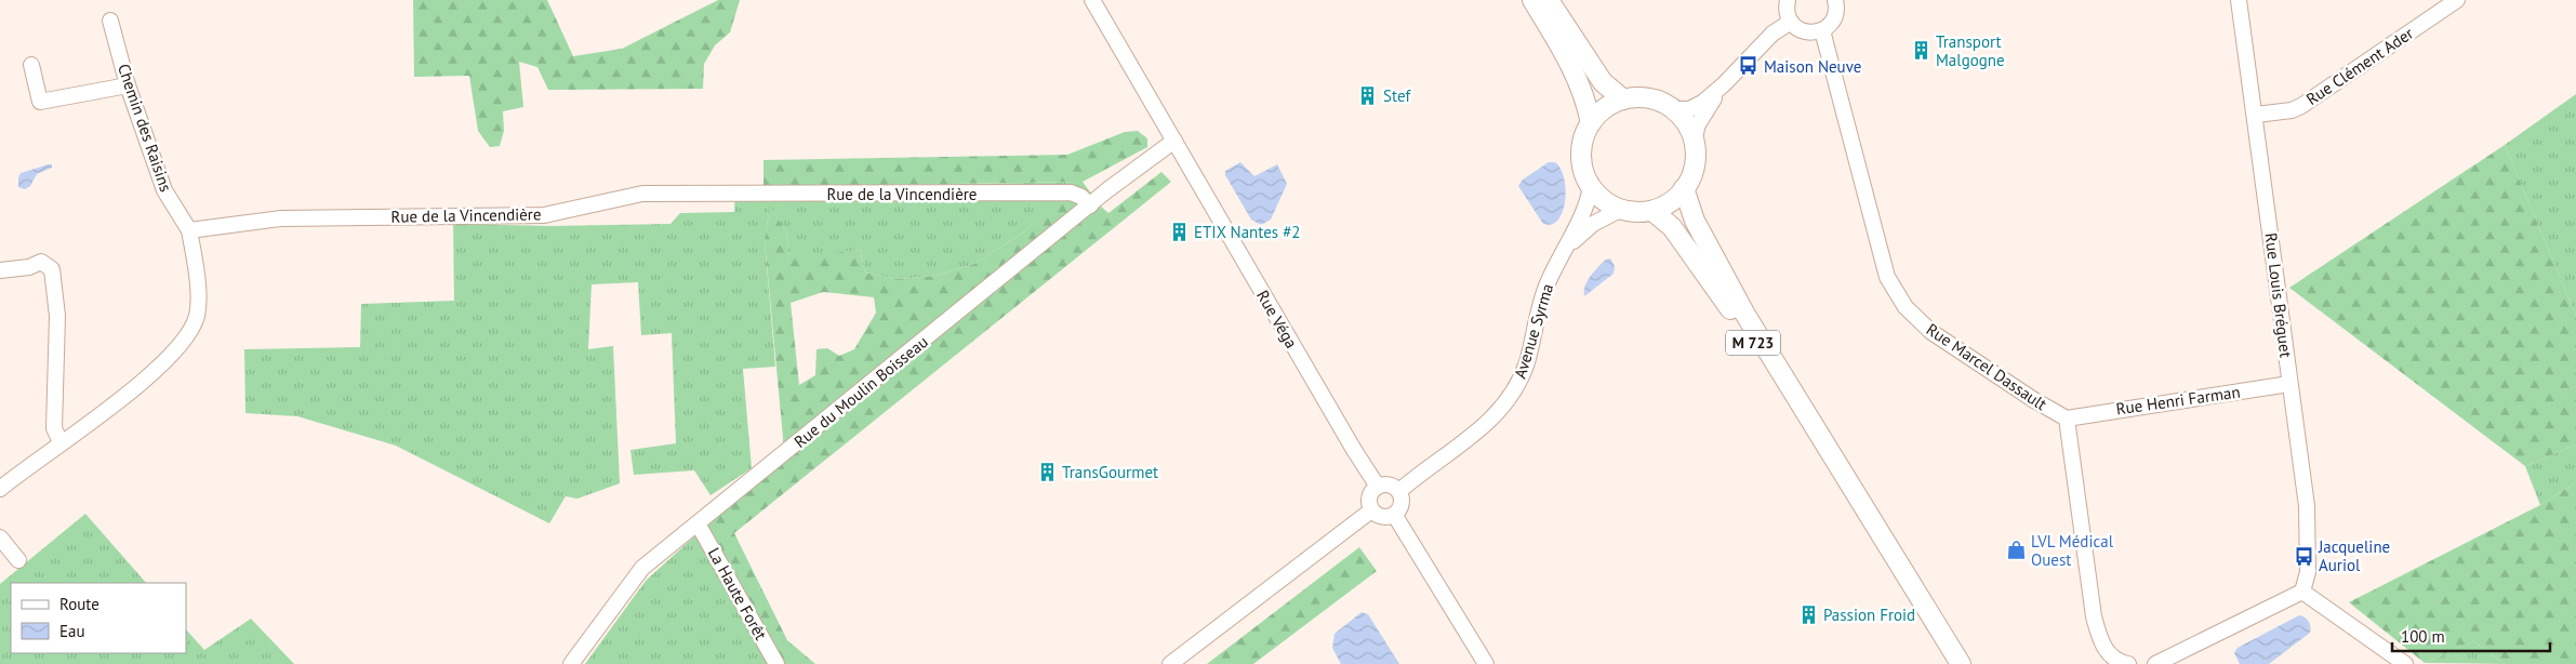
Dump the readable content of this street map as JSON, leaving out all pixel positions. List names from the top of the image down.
{
  "streets": {
    "main road": ["M 723"],
    "street": [
      "Rue Clément Ader",
      "Chemin des Raisins",
      "Rue de la Vincendière",
      "Rue Louis Bréguet",
      "Rue Véga",
      "Avenue Syrma",
      "Rue Marcel Dassault",
      "Rue du Moulin Boisseau",
      "Rue Henri Farman",
      "La Haute Forêt"
    ]
  },
  "crossings": [
    ["Rue Clément Ader", "Rue Louis Bréguet"],
    ["Chemin des Raisins", "Rue de la Vincendière"],
    ["Rue de la Vincendière", "Rue du Moulin Boisseau"],
    ["Rue Louis Bréguet", "Rue Henri Farman"],
    ["Rue Véga", "Avenue Syrma"],
    ["Rue Véga", "Rue du Moulin Boisseau"],
    ["Avenue Syrma", "M 723"],
    ["Rue Marcel Dassault", "Rue Henri Farman"],
    ["Rue du Moulin Boisseau", "La Haute Forêt"]
  ],
  "places": {
    "building": [
      "Transport Malgogne",
      "Stef",
      "ETIX Nantes #2",
      "TransGourmet",
      "Passion Froid"
    ],
    "bus stop": ["Maison Neuve", "Jacqueline Auriol"],
    "shop": ["LVL Médical Ouest"]
  },
  "legend": ["Route", "Eau"],
  "scale_bar": "100 m"
}
